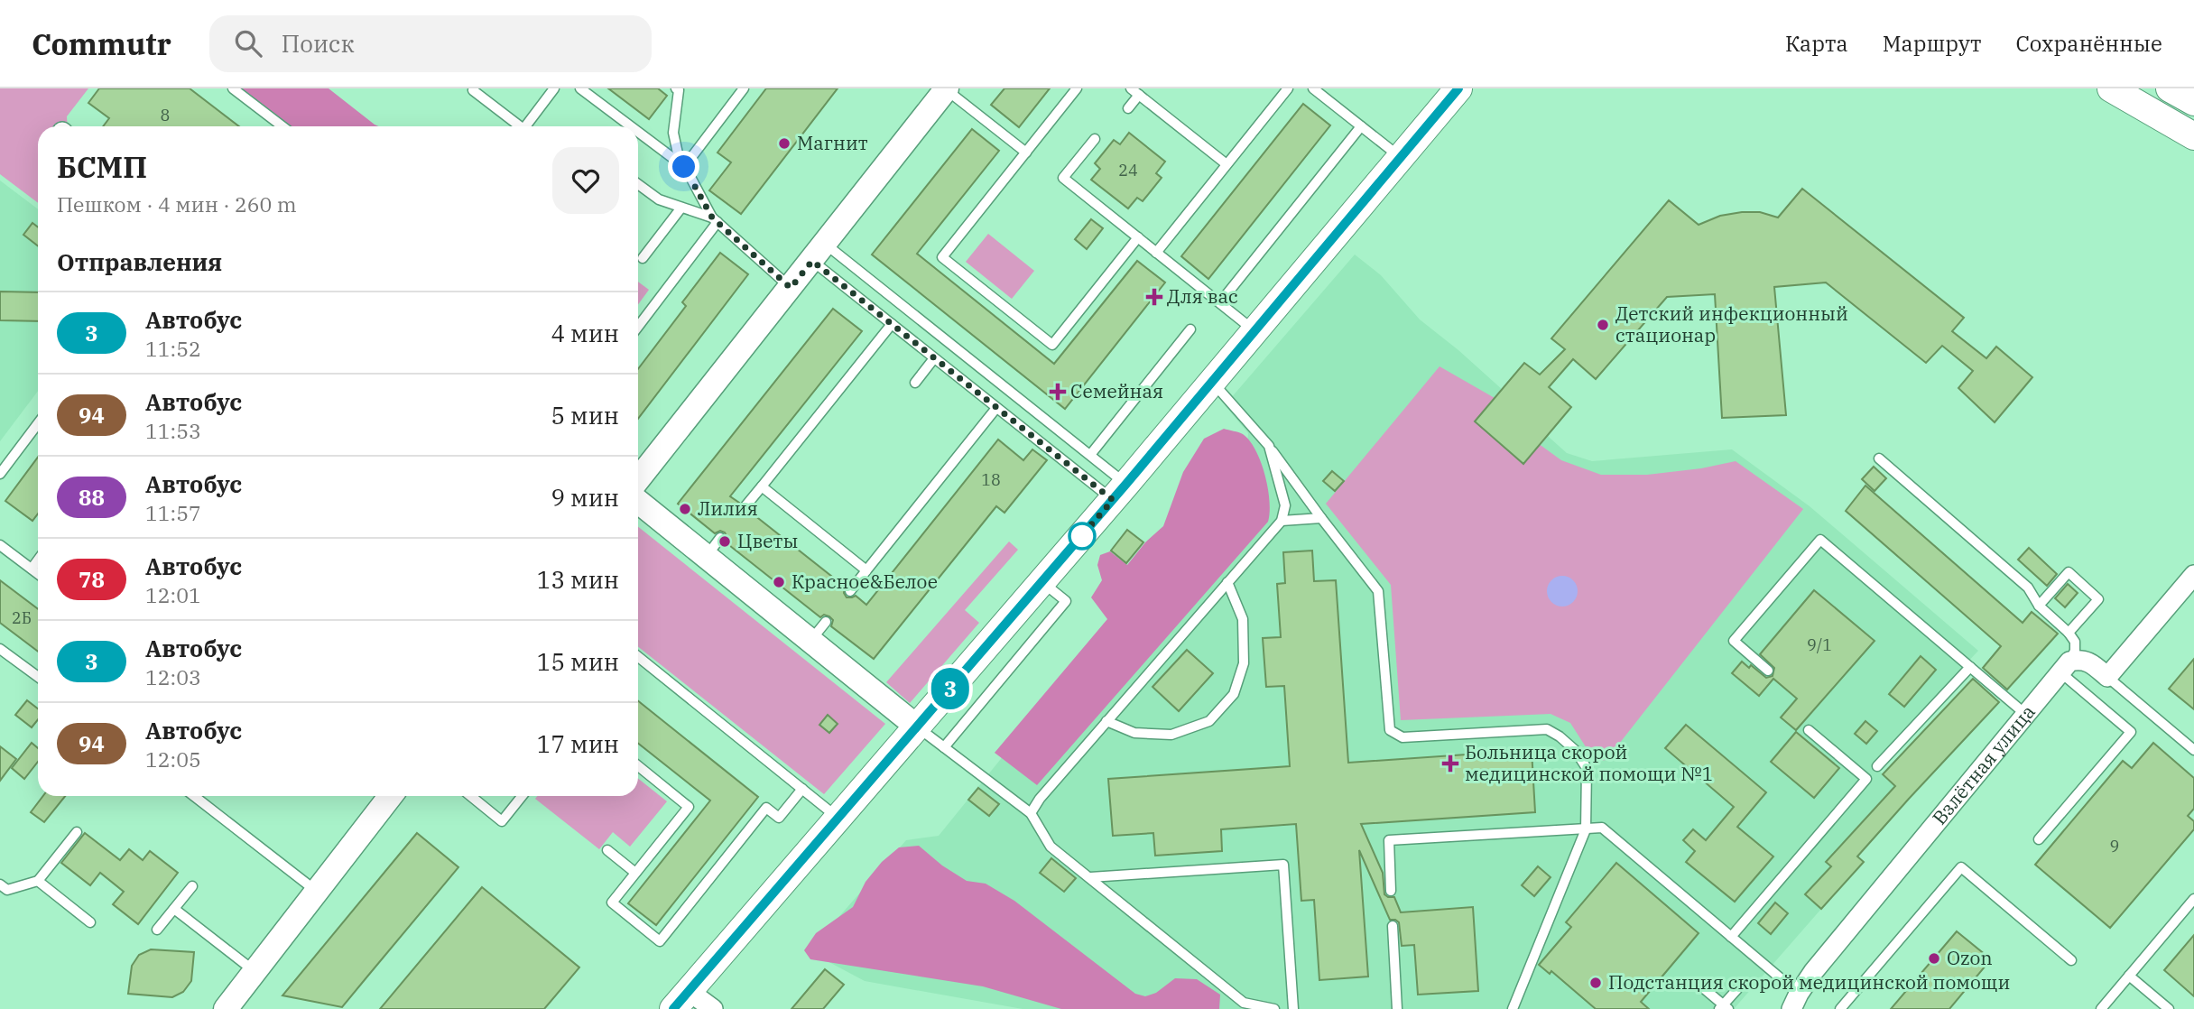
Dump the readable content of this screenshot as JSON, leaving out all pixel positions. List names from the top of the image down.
{
  "streets": {
    "street": ["Взлётная улица"]
  },
  "places": {
    "other": [
      "Магнит",
      "Детский инфекционный стационар",
      "Лилия",
      "Цветы",
      "Красное&Белое",
      "Ozon",
      "Подстанция скорой медицинской помощи"
    ],
    "health": ["Для вас", "Семейная", "Больница скорой медицинской помощи №1"]
  },
  "lines": ["bus line 3"],
  "house_numbers": [
    "8",
    "24",
    "18",
    "2Б",
    "9/1",
    "9"
  ],
  "page": {
    "header": "Commutr",
    "search": "Поиск",
    "nav": ["Карта", "Маршрут", "Сохранённые"],
    "on_map": "3",
    "heading": [
      ["БСМП", "Пешком · 4 мин · 260 m"],
      "Отправления"
    ],
    "list": [
      {
        "mark": "3",
        "name": "Автобус",
        "note": "11:52",
        "value": "4 мин"
      },
      {
        "mark": "94",
        "name": "Автобус",
        "note": "11:53",
        "value": "5 мин"
      },
      {
        "mark": "88",
        "name": "Автобус",
        "note": "11:57",
        "value": "9 мин"
      },
      {
        "mark": "78",
        "name": "Автобус",
        "note": "12:01",
        "value": "13 мин"
      },
      {
        "mark": "3",
        "name": "Автобус",
        "note": "12:03",
        "value": "15 мин"
      },
      {
        "mark": "94",
        "name": "Автобус",
        "note": "12:05",
        "value": "17 мин"
      }
    ]
  }
}
